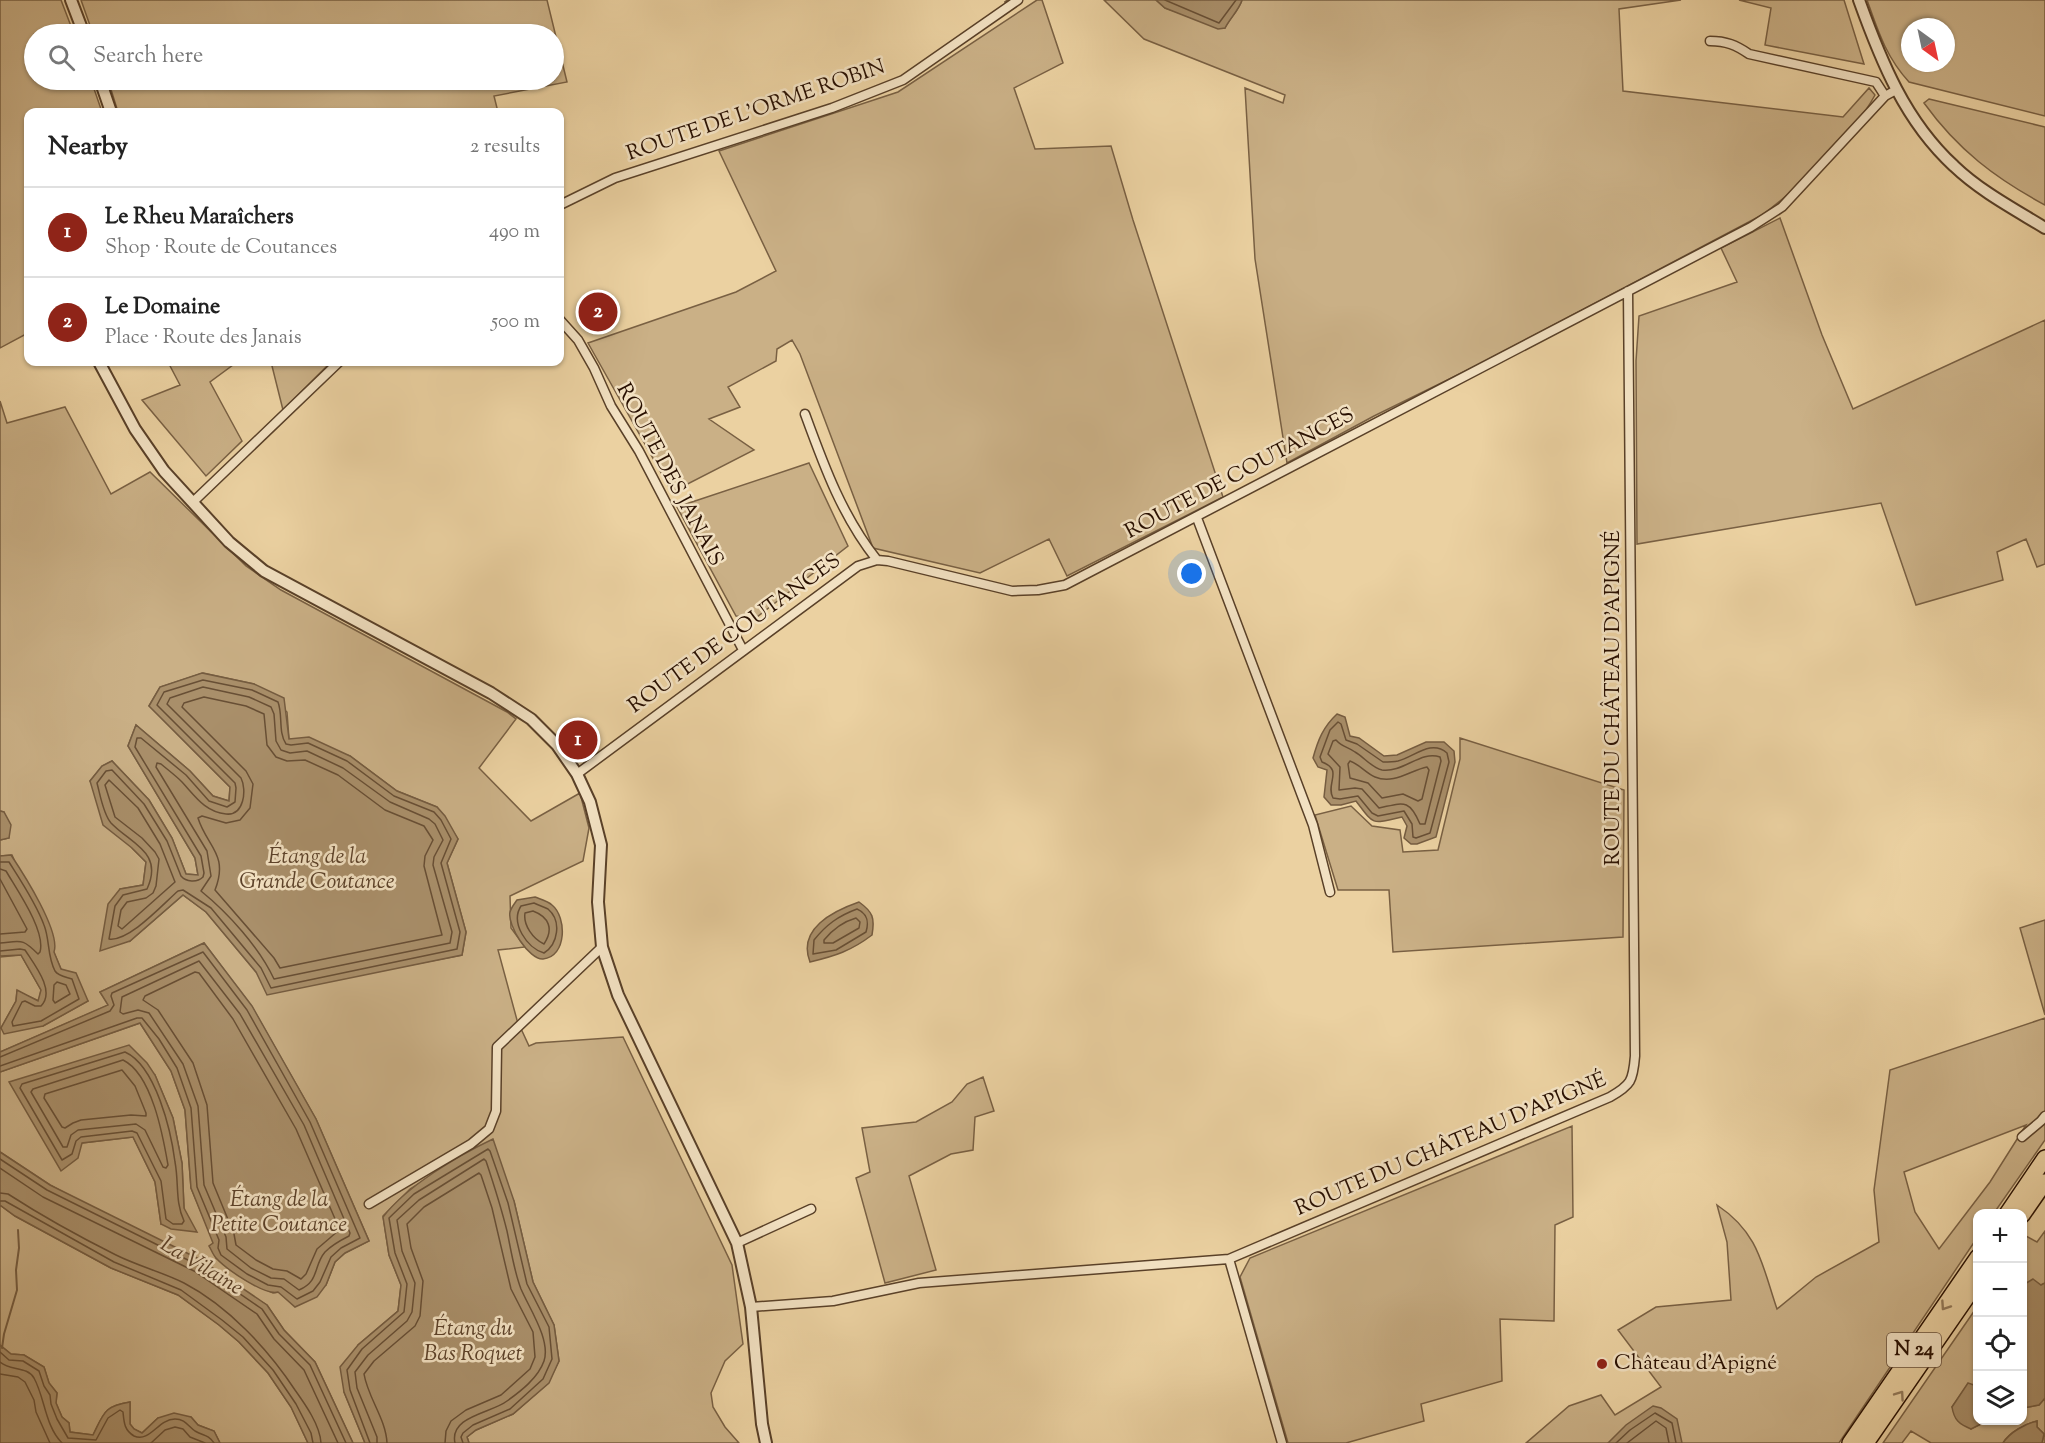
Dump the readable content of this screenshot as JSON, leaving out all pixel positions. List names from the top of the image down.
{
  "streets": {
    "highway": ["N 24"],
    "street": [
      "ROUTE DE L'ORME ROBIN",
      "ROUTE DE COUTANCES",
      "ROUTE DES JANAIS",
      "ROUTE DU CHÂTEAU D'APIGNÉ"
    ]
  },
  "crossings": [
    ["ROUTE DE COUTANCES", "ROUTE DES JANAIS"],
    ["ROUTE DE COUTANCES", "ROUTE DU CHÂTEAU D'APIGNÉ"]
  ],
  "water": [
    "Étang de la Grande Coutance",
    "Étang de la Petite Coutance",
    "La Vilaine",
    "Étang du Bas Roquet"
  ],
  "places": ["Château d'Apigné"],
  "north": "bottom right",
  "page": {
    "search": "Search here",
    "heading": ["Nearby", "2 results"],
    "list": [
      {
        "mark": "1",
        "name": "Le Rheu Maraîchers",
        "note": "Shop · Route de Coutances",
        "value": "490 m"
      },
      {
        "mark": "2",
        "name": "Le Domaine",
        "note": "Place · Route des Janais",
        "value": "500 m"
      }
    ],
    "pins": ["2", "1"],
    "map_buttons": ["+", "−"]
  }
}
